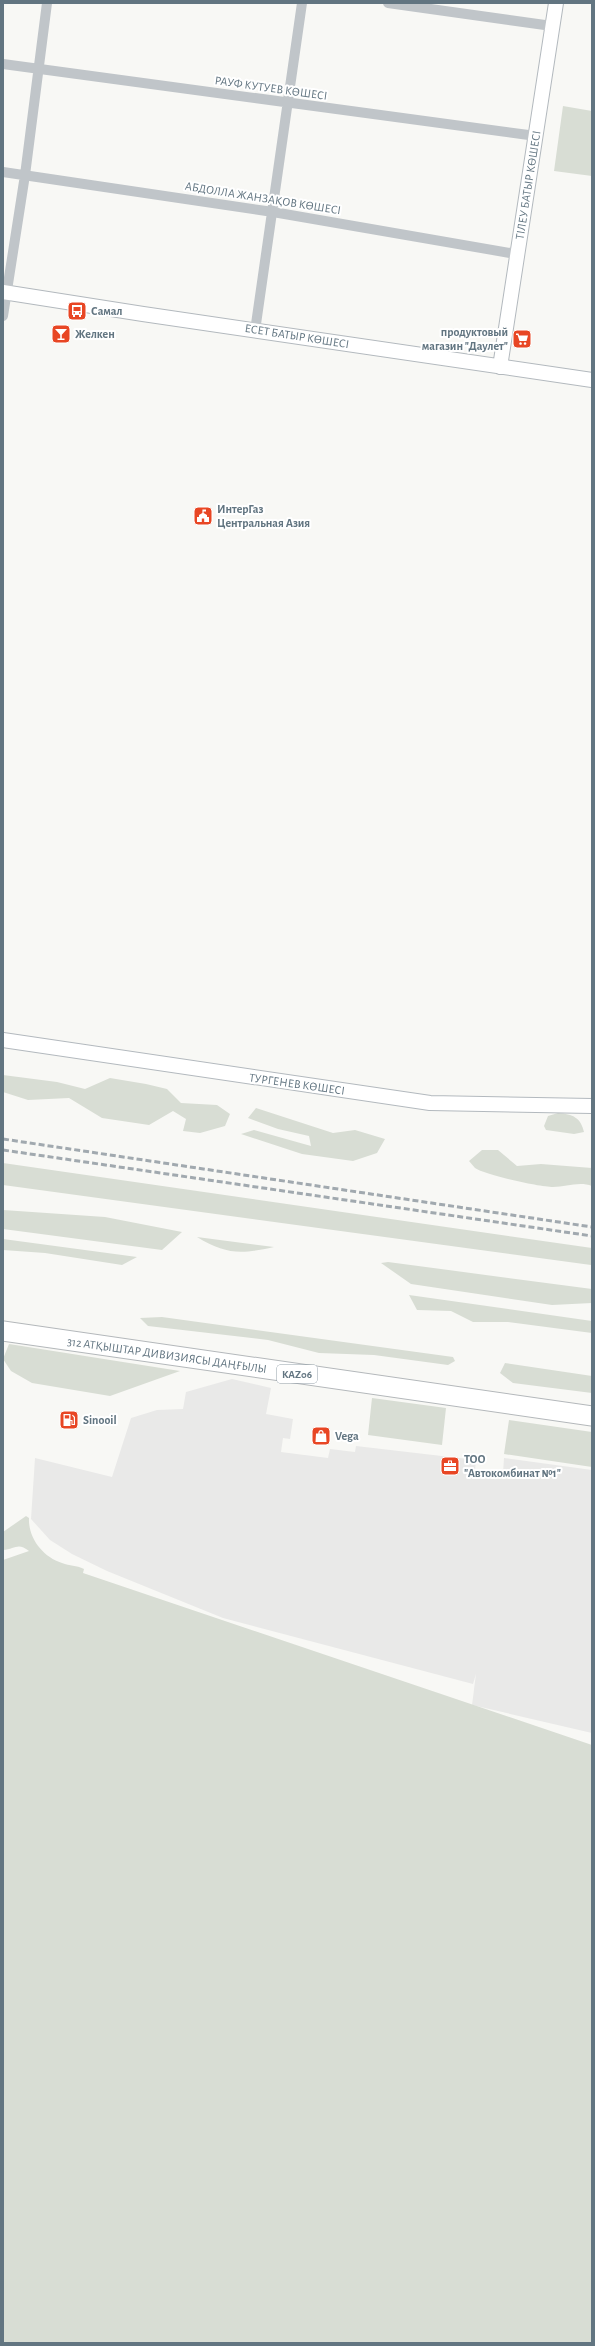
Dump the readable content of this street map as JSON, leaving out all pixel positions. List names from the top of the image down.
{
  "streets": {
    "highway": ["312 АТҚЫШТАР ДИВИЗИЯСЫ ДАҢҒЫЛЫ", "KАZ06"],
    "street": [
      "РАУФ КУТУЕВ КӨШЕСІ",
      "ТІЛЕУ БАТЫР КӨШЕСІ",
      "АБДОЛЛА ЖАНЗАҚОВ КӨШЕСІ",
      "ЕСЕТ БАТЫР КӨШЕСІ",
      "ТУРГЕНЕВ КӨШЕСІ"
    ]
  },
  "crossings": [
    ["РАУФ КУТУЕВ КӨШЕСІ", "ТІЛЕУ БАТЫР КӨШЕСІ"],
    ["ТІЛЕУ БАТЫР КӨШЕСІ", "АБДОЛЛА ЖАНЗАҚОВ КӨШЕСІ"],
    ["ТІЛЕУ БАТЫР КӨШЕСІ", "ЕСЕТ БАТЫР КӨШЕСІ"]
  ],
  "places": {
    "bus stop": ["Самал"],
    "bar": ["Желкен"],
    "supermarket": ["продуктовый магазин \"Даулет\""],
    "public building": ["ИнтерГаз Центральная Азия"],
    "fuel station": ["Sinooil"],
    "shop": ["Vega"],
    "office": ["ТОО \"Автокомбинат №1\""]
  }
}
